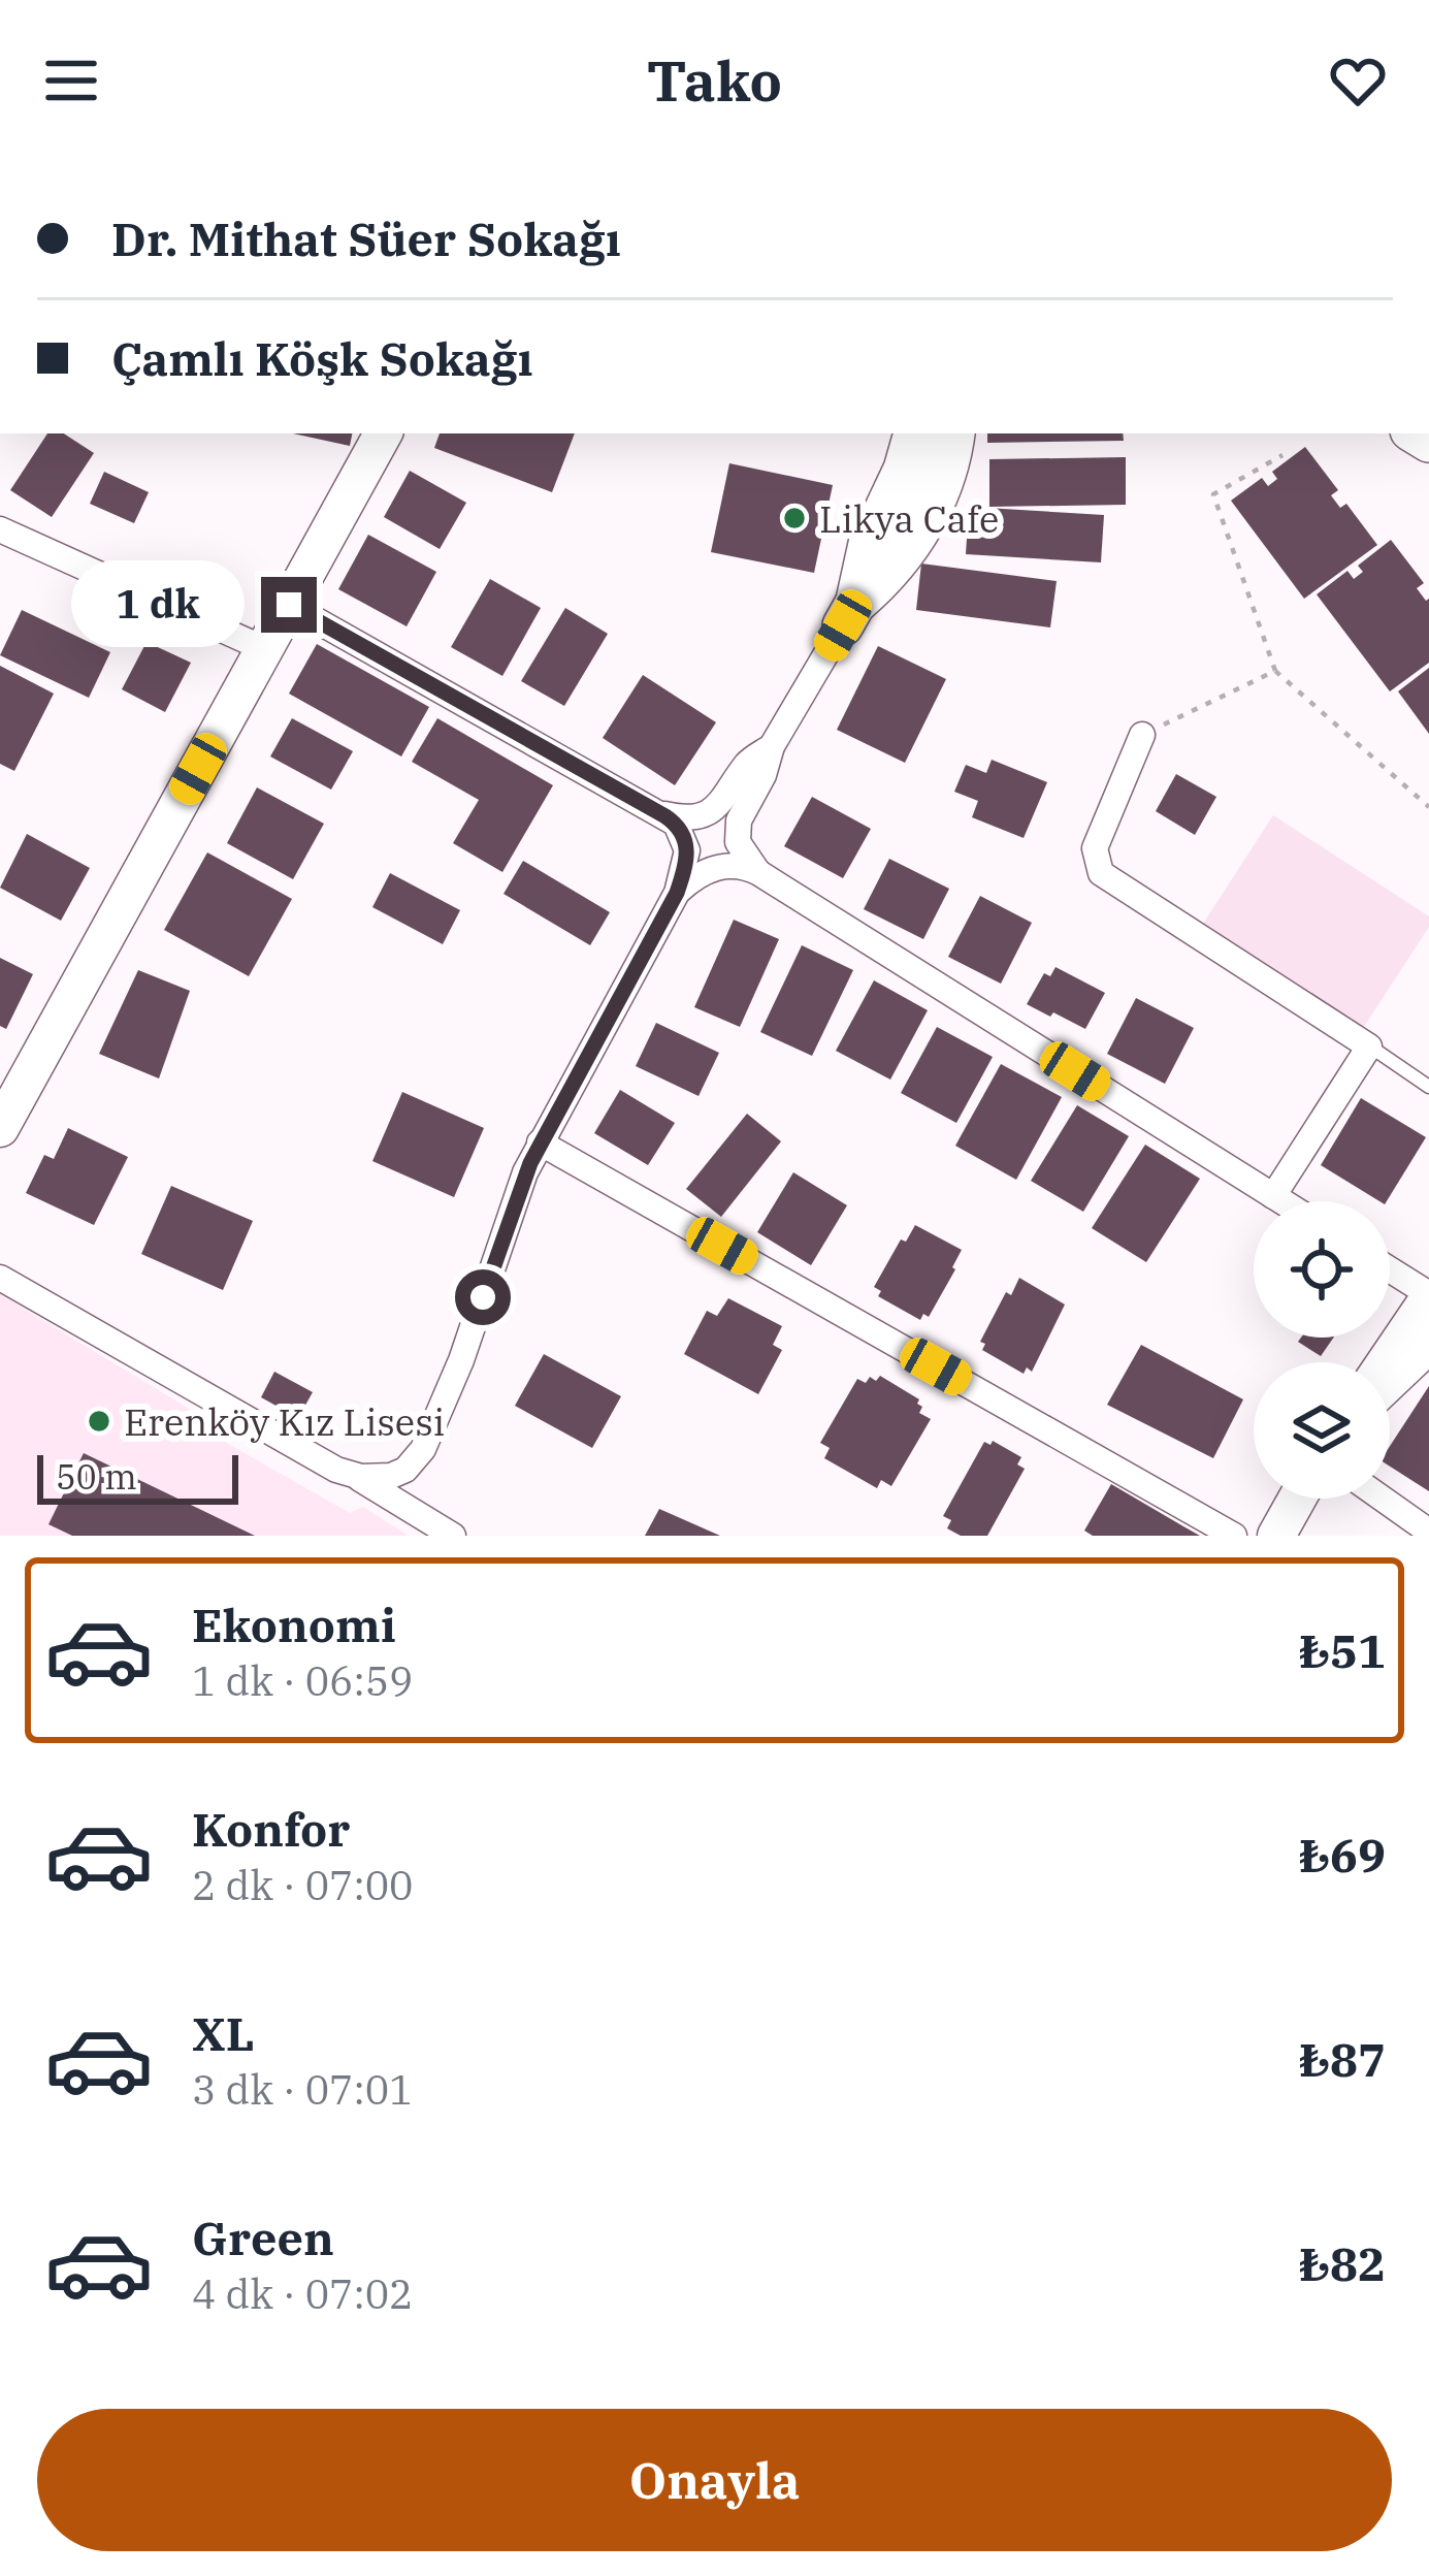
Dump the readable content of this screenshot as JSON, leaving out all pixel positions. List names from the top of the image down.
{
  "places": ["Likya Cafe", "Erenköy Kız Lisesi"],
  "scale_bar": "50 m",
  "page": {
    "header": "Tako",
    "banner": ["Dr. Mithat Süer Sokağı", "Çamlı Köşk Sokağı"],
    "bubble": "1 dk",
    "scale": "50 m",
    "list": [
      {
        "name": "Ekonomi",
        "note": "1 dk · 06:59",
        "value": "₺51"
      },
      {
        "name": "Konfor",
        "note": "2 dk · 07:00",
        "value": "₺69"
      },
      {
        "name": "XL",
        "note": "3 dk · 07:01",
        "value": "₺87"
      },
      {
        "name": "Green",
        "note": "4 dk · 07:02",
        "value": "₺82"
      }
    ],
    "buttons": "Onayla"
  }
}
